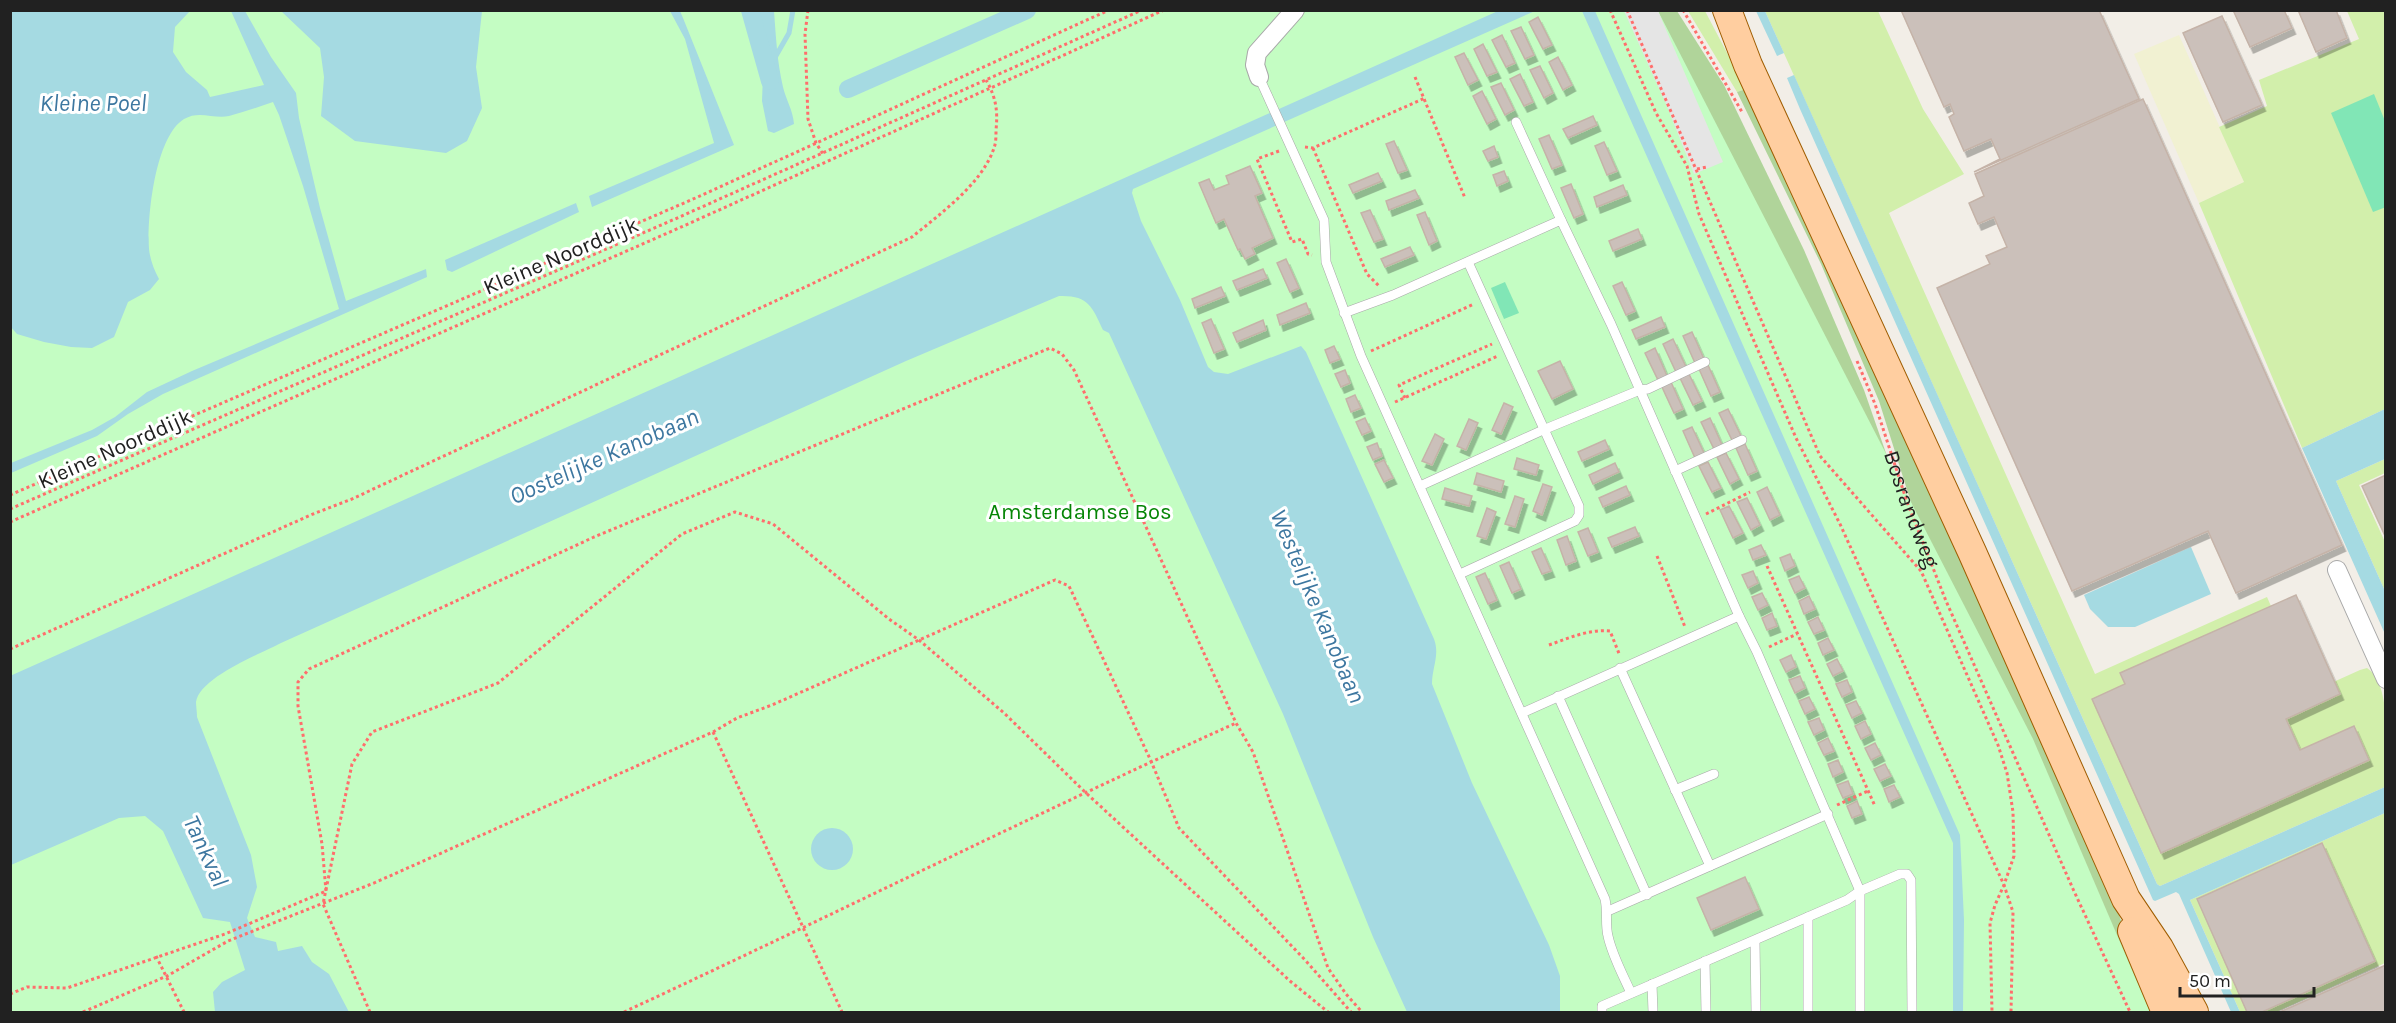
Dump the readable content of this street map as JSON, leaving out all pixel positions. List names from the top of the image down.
{
  "streets": {
    "main road": ["Bosrandweg"],
    "path": ["Kleine Noorddijk"]
  },
  "water": [
    "Kleine Poel",
    "Oostelijke Kanobaan",
    "Westelijke Kanobaan",
    "Tankval"
  ],
  "parks": ["Amsterdamse Bos"],
  "scale_bar": "50 m"
}
